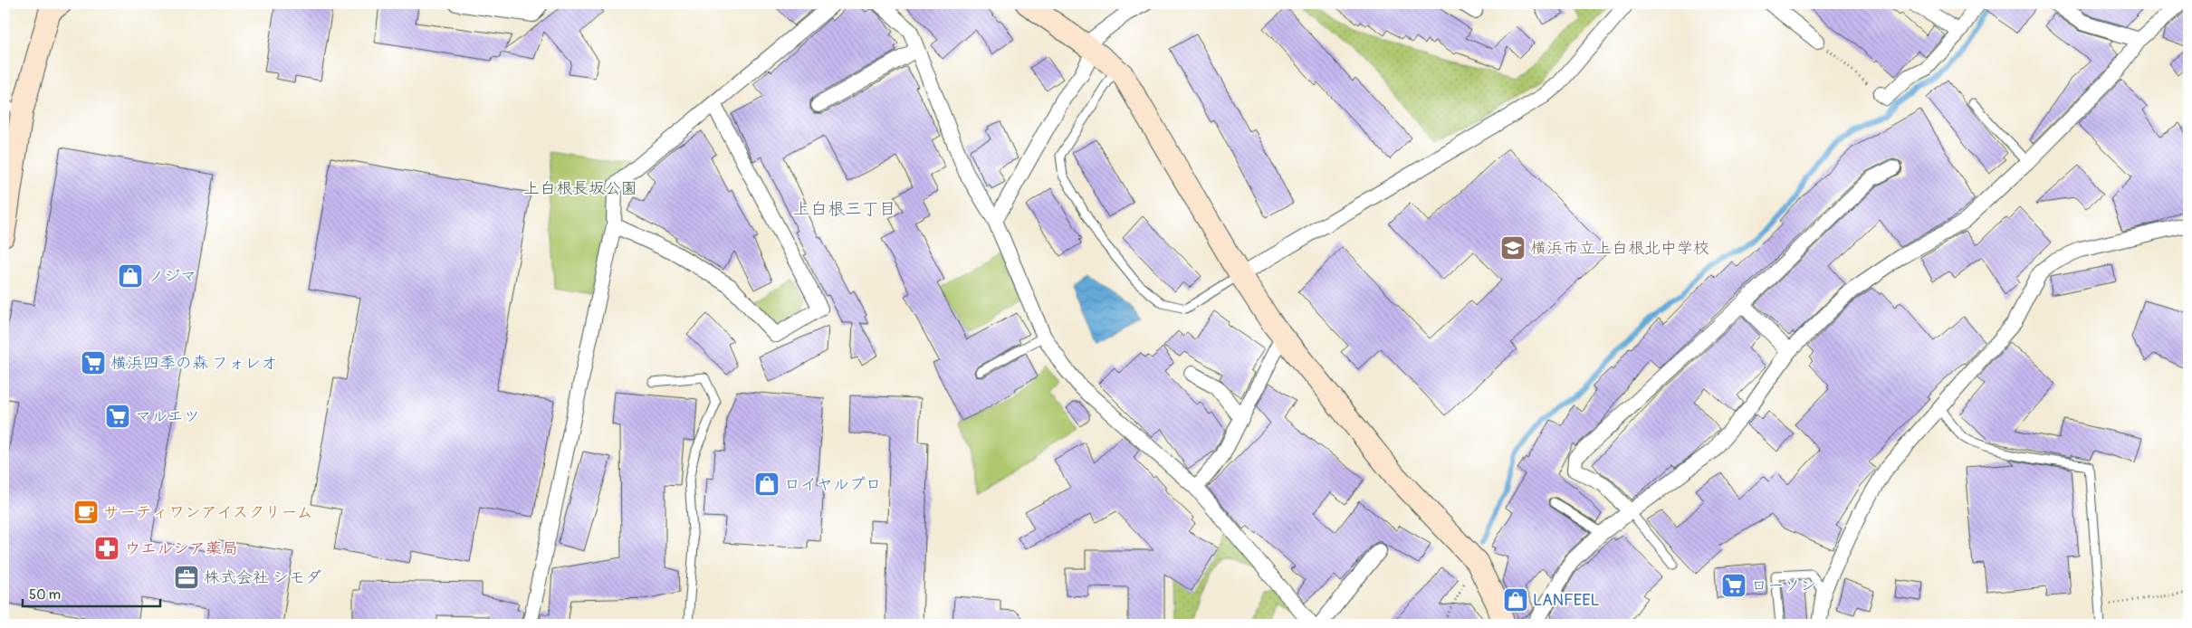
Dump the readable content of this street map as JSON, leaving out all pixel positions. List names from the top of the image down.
{
  "districts": ["上白根三丁目"],
  "parks": ["上白根長坂公園"],
  "places": {
    "school or university": ["横浜市立上白根北中学校"],
    "shop": ["ノジマ", "ロイヤルプロ", "LANFEEL"],
    "supermarket": ["横浜四季の森 フォレオ", "マルエツ", "ローソン"],
    "cafe": ["サーティワンアイスクリーム"],
    "pharmacy": ["ウエルシア薬局"],
    "office": ["株式会社 シモダ"]
  },
  "scale_bar": "50 m"
}
